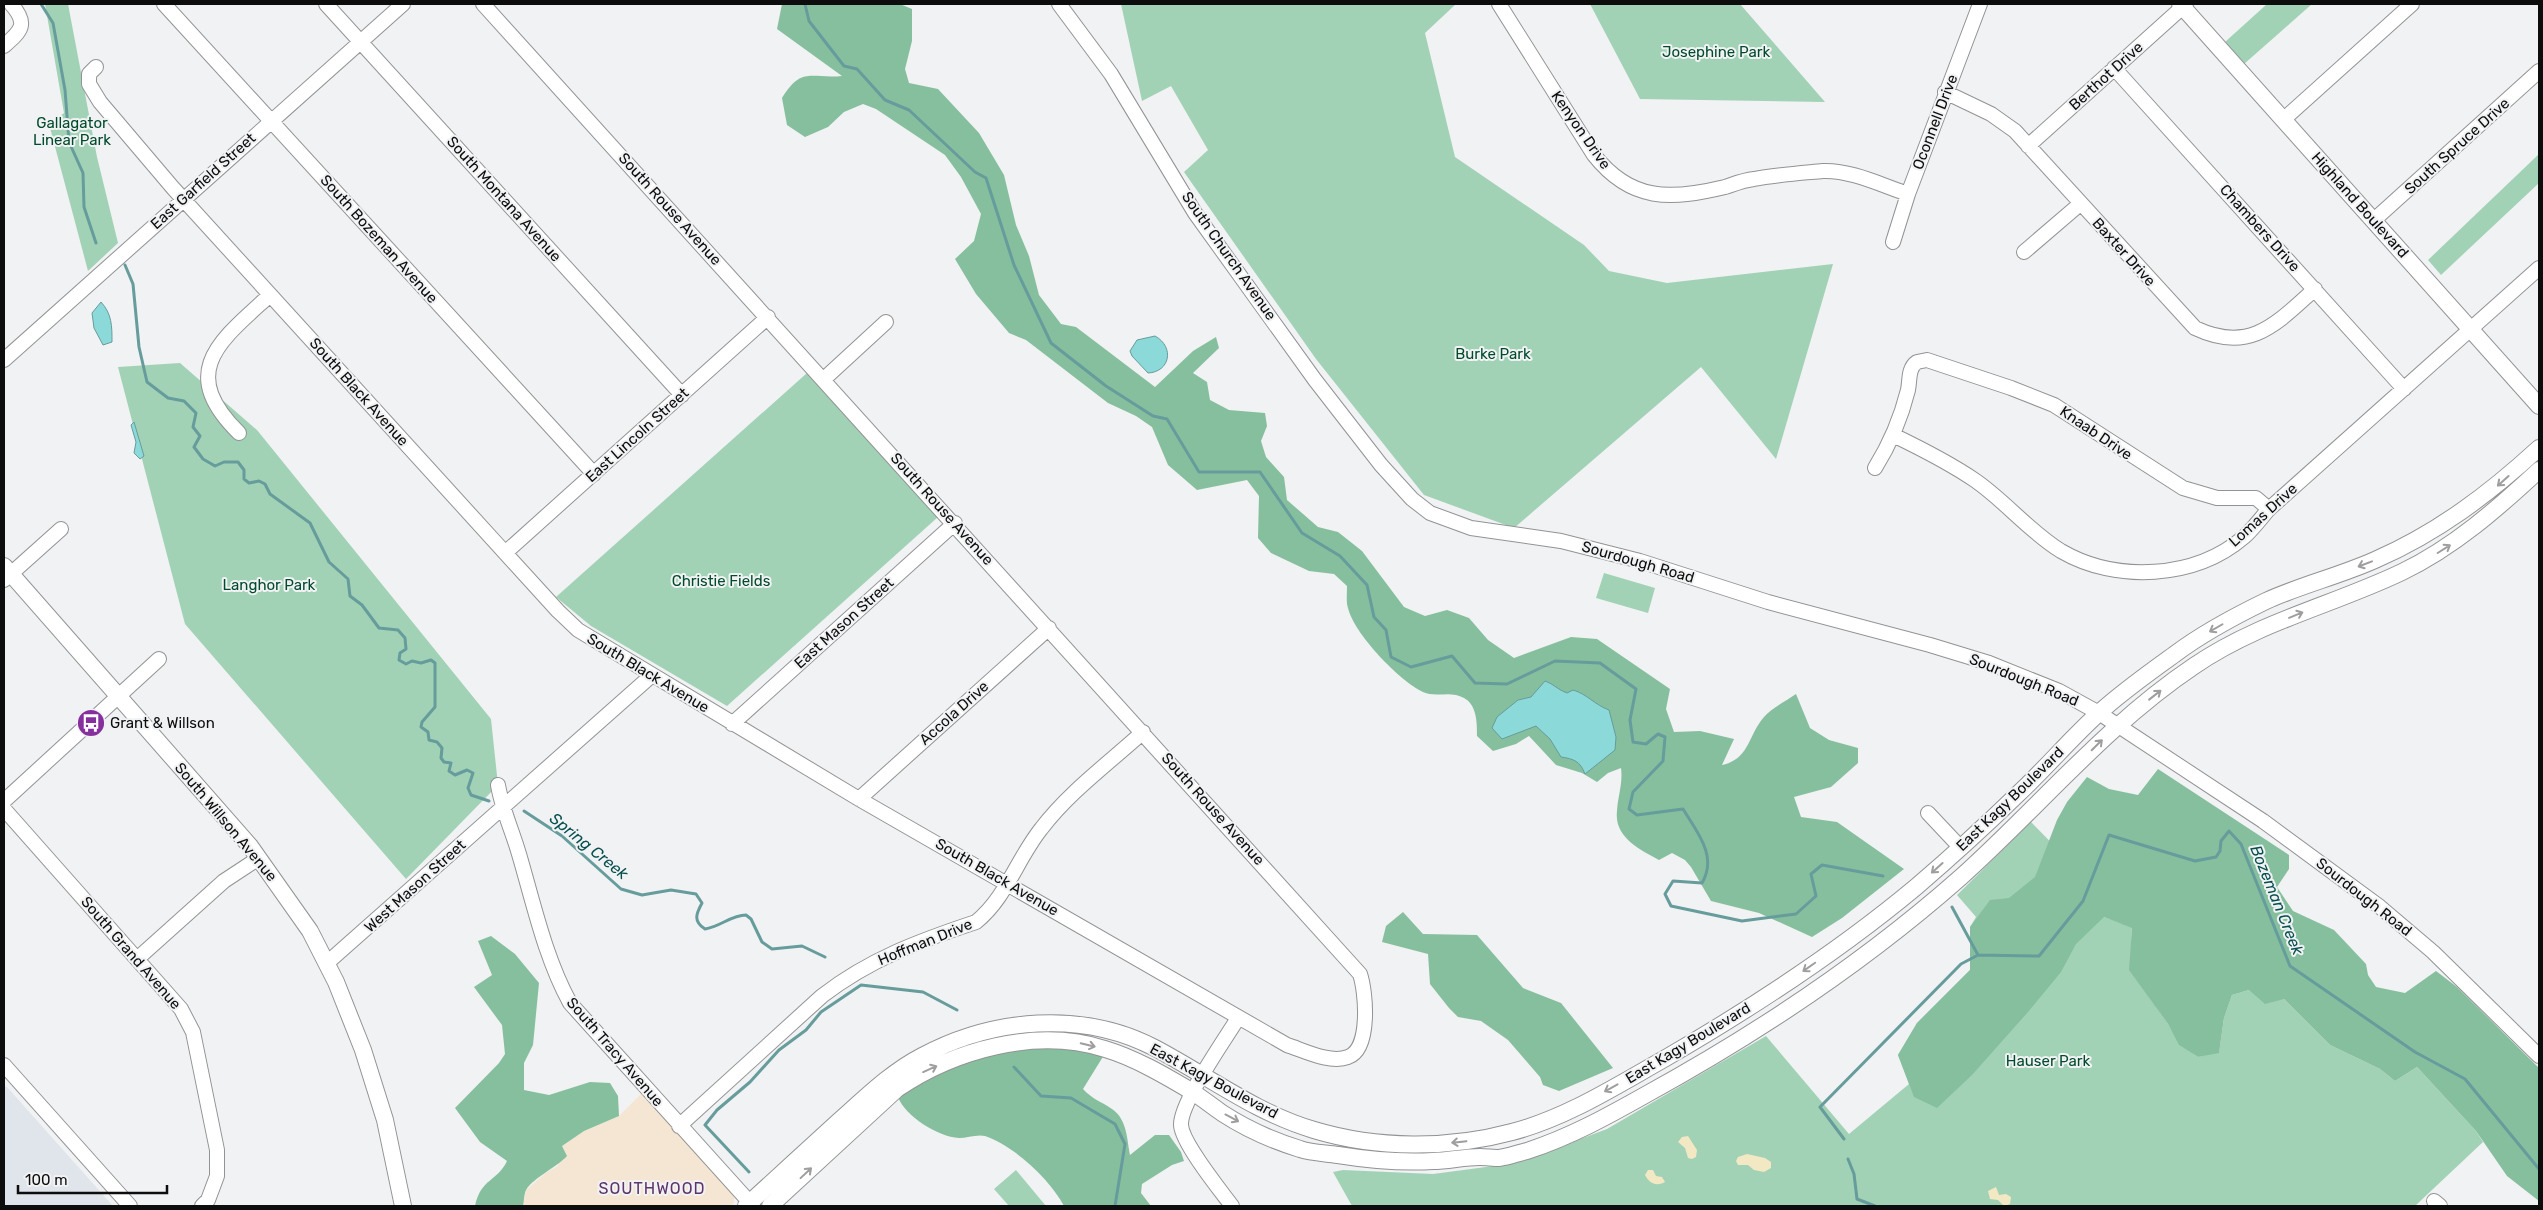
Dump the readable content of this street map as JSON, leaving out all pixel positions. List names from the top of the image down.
{
  "streets": {
    "main road": ["Highland Boulevard", "East Kagy Boulevard", "South Willson Avenue"],
    "street": [
      "Berthot Drive",
      "Oconnell Drive",
      "Kenyon Drive",
      "South Spruce Drive",
      "East Garfield Street",
      "South Montana Avenue",
      "South Rouse Avenue",
      "Chambers Drive",
      "South Bozeman Avenue",
      "Baxter Drive",
      "South Church Avenue",
      "South Black Avenue",
      "Knaab Drive",
      "East Lincoln Street",
      "Lomas Drive",
      "Sourdough Road",
      "East Mason Street",
      "Accola Drive",
      "West Mason Street",
      "Hoffman Drive",
      "South Grand Avenue",
      "South Tracy Avenue"
    ]
  },
  "crossings": [
    ["Berthot Drive", "Highland Boulevard"],
    ["Berthot Drive", "Chambers Drive"],
    ["Berthot Drive", "Baxter Drive"],
    ["Oconnell Drive", "Kenyon Drive"],
    ["Oconnell Drive", "Baxter Drive"],
    ["South Spruce Drive", "Highland Boulevard"],
    ["East Garfield Street", "South Montana Avenue"],
    ["East Garfield Street", "South Bozeman Avenue"],
    ["East Garfield Street", "South Black Avenue"],
    ["South Montana Avenue", "East Lincoln Street"],
    ["Highland Boulevard", "Lomas Drive"],
    ["South Rouse Avenue", "South Black Avenue"],
    ["South Rouse Avenue", "East Lincoln Street"],
    ["South Rouse Avenue", "East Mason Street"],
    ["South Rouse Avenue", "Accola Drive"],
    ["South Rouse Avenue", "Hoffman Drive"],
    ["Chambers Drive", "Baxter Drive"],
    ["Chambers Drive", "Lomas Drive"],
    ["South Bozeman Avenue", "East Lincoln Street"],
    ["South Church Avenue", "Sourdough Road"],
    ["South Black Avenue", "East Lincoln Street"],
    ["South Black Avenue", "East Mason Street"],
    ["South Black Avenue", "Accola Drive"],
    ["South Black Avenue", "Hoffman Drive"],
    ["Knaab Drive", "Lomas Drive"],
    ["Sourdough Road", "East Kagy Boulevard"],
    ["East Kagy Boulevard", "South Tracy Avenue"],
    ["South Willson Avenue", "West Mason Street"],
    ["West Mason Street", "South Tracy Avenue"],
    ["Hoffman Drive", "South Tracy Avenue"]
  ],
  "districts": ["SOUTHWOOD"],
  "water": ["Spring Creek", "Bozeman Creek"],
  "parks": [
    "Josephine Park",
    "Gallagator Linear Park",
    "Burke Park",
    "Christie Fields",
    "Langhor Park",
    "Hauser Park"
  ],
  "places": {
    "bus stop": ["Grant & Willson"]
  },
  "scale_bar": "100 m"
}
